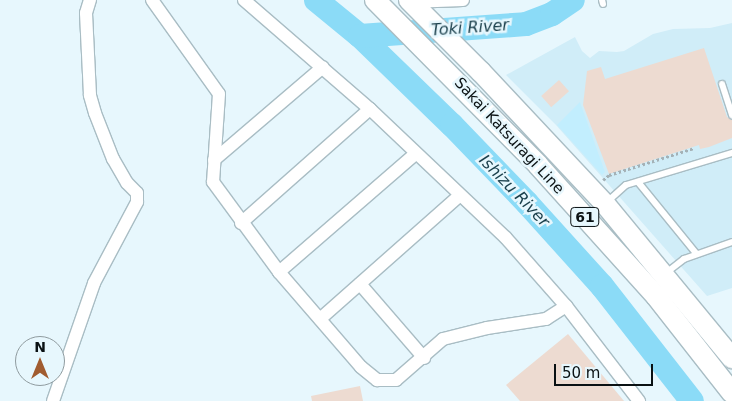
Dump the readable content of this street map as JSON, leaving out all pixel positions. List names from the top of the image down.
{
  "streets": {
    "main road": ["Sakai Katsuragi Line", "61"]
  },
  "water": ["Toki River", "Ishizu River"],
  "scale_bar": "50 m",
  "north": "top"
}
